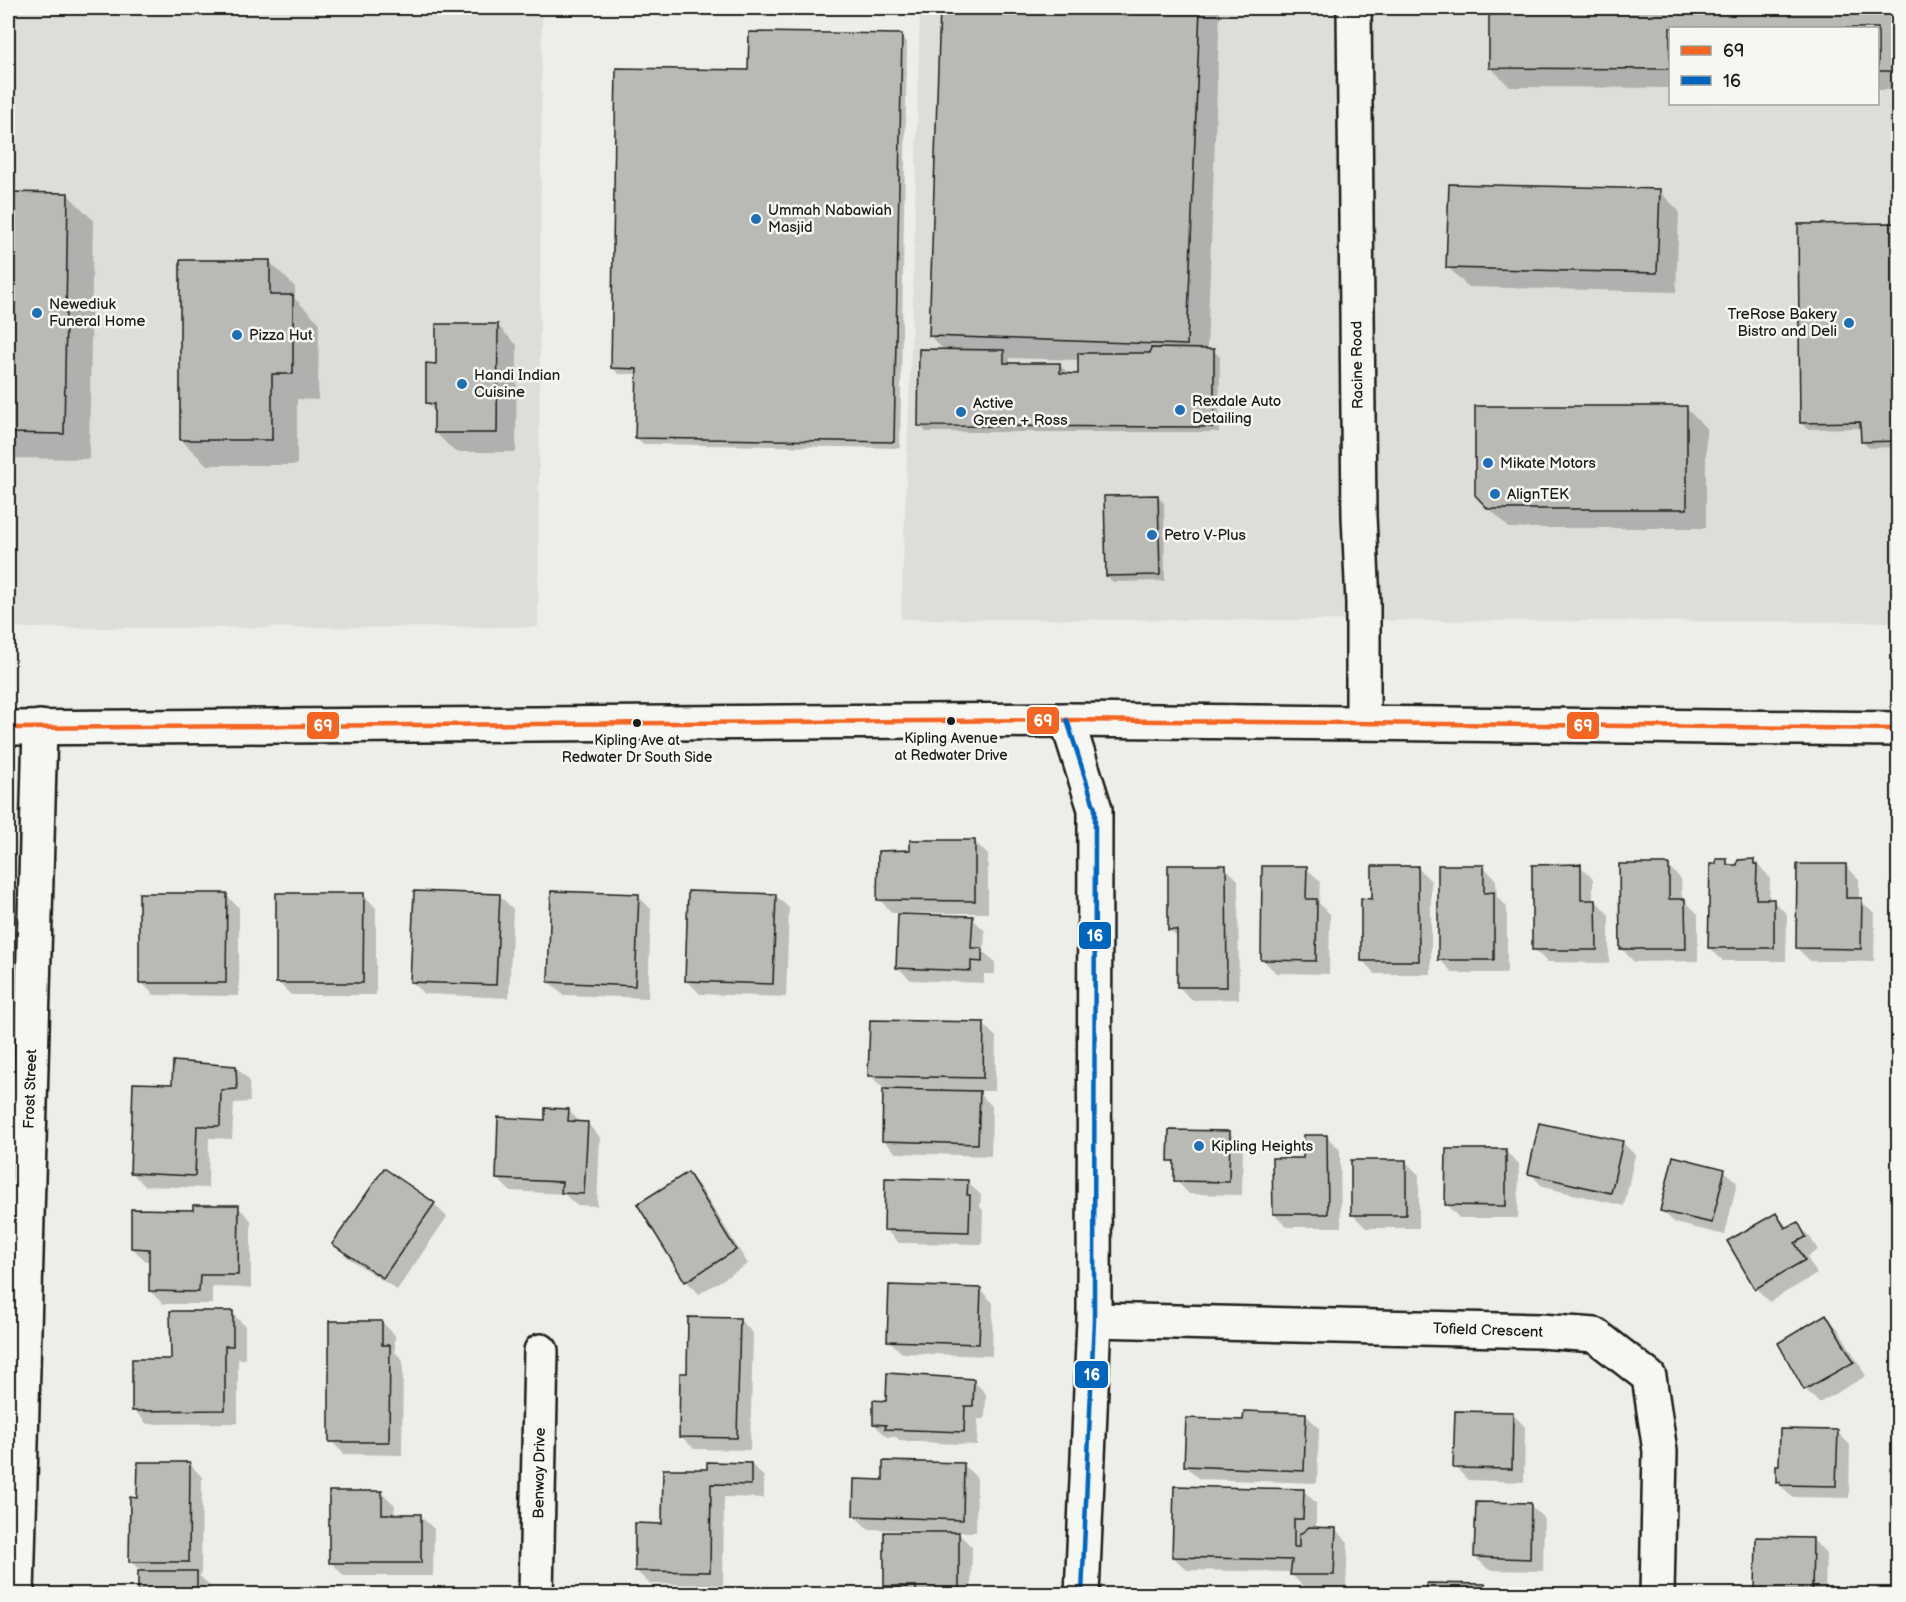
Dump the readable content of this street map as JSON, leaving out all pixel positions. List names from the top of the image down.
{
  "streets": {
    "street": [
      "Racine Road",
      "Frost Street",
      "Tofield Crescent",
      "Benway Drive"
    ]
  },
  "places": [
    "Ummah Nabawiah Masjid",
    "Newediuk Funeral Home",
    "TreRose Bakery Bistro and Deli",
    "Pizza Hut",
    "Handi Indian Cuisine",
    "Rexdale Auto Detailing",
    "Active Green + Ross",
    "Mikate Motors",
    "AlignTEK",
    "Petro V-Plus",
    "Kipling Avenue at Redwater Drive",
    "Kipling Ave at Redwater Dr South Side",
    "Kipling Heights"
  ],
  "lines": ["transit line 69", "transit line 16"],
  "legend": ["69", "16"]
}
